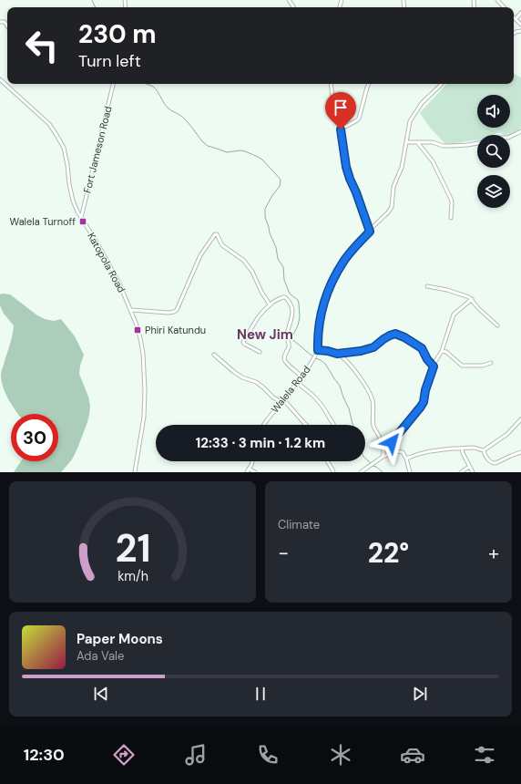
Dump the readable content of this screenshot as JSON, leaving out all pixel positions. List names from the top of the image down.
{
  "streets": {
    "street": ["Fort Jameson Road", "Katopola Road", "Walela Road"]
  },
  "crossings": [
    ["Fort Jameson Road", "Katopola Road"]
  ],
  "districts": ["New Jim"],
  "places": {
    "transit": ["Walela Turnoff", "Phiri Katundu"]
  },
  "page": {
    "turn": ["230 m", "Turn left"],
    "limit": "30",
    "trip": "12:33 · 3 min · 1.2 km",
    "tile": "Climate",
    "heat": ["−", "22°", "+"],
    "song": ["Paper Moons", "Ada Vale"],
    "tabs": "12:30",
    "gauge": ["21", "km/h"]
  }
}
